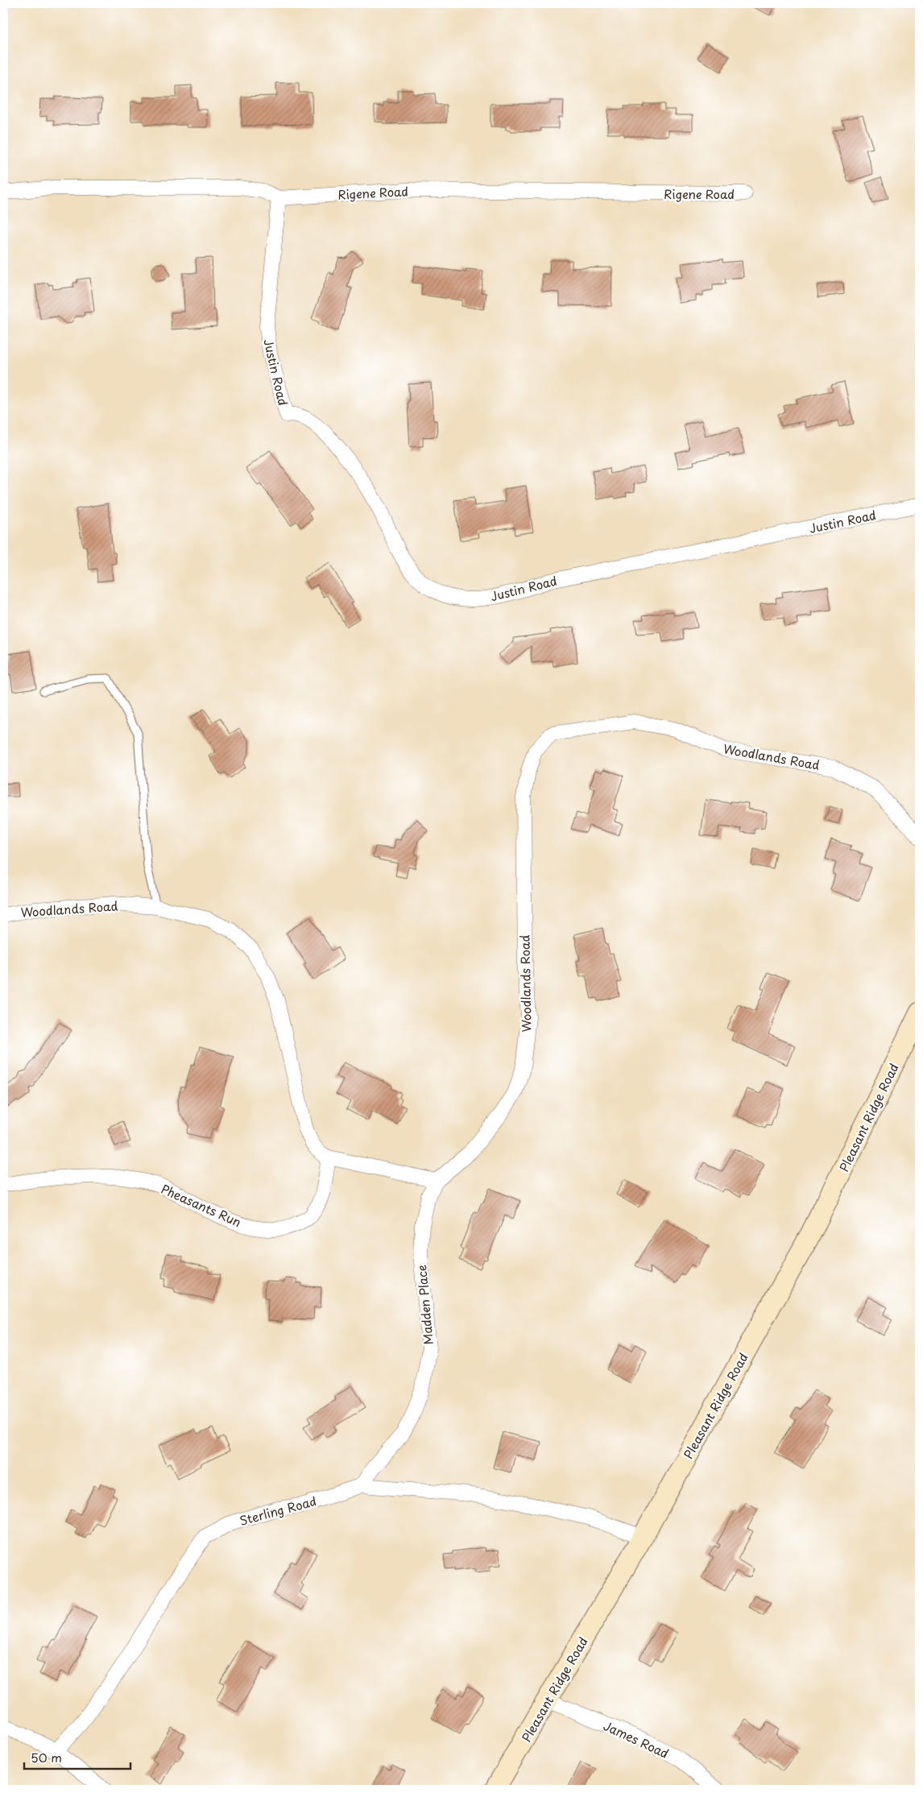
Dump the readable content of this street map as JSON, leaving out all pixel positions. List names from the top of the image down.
{
  "streets": {
    "street": [
      "Rigene Road",
      "Justin Road",
      "Woodlands Road",
      "Pleasant Ridge Road",
      "Pheasants Run",
      "Madden Place",
      "Sterling Road",
      "James Road"
    ]
  },
  "crossings": [
    ["Rigene Road", "Justin Road"],
    ["Woodlands Road", "Pheasants Run"],
    ["Woodlands Road", "Madden Place"],
    ["Pleasant Ridge Road", "Sterling Road"],
    ["Pleasant Ridge Road", "James Road"],
    ["Madden Place", "Sterling Road"]
  ],
  "scale_bar": "50 m"
}
